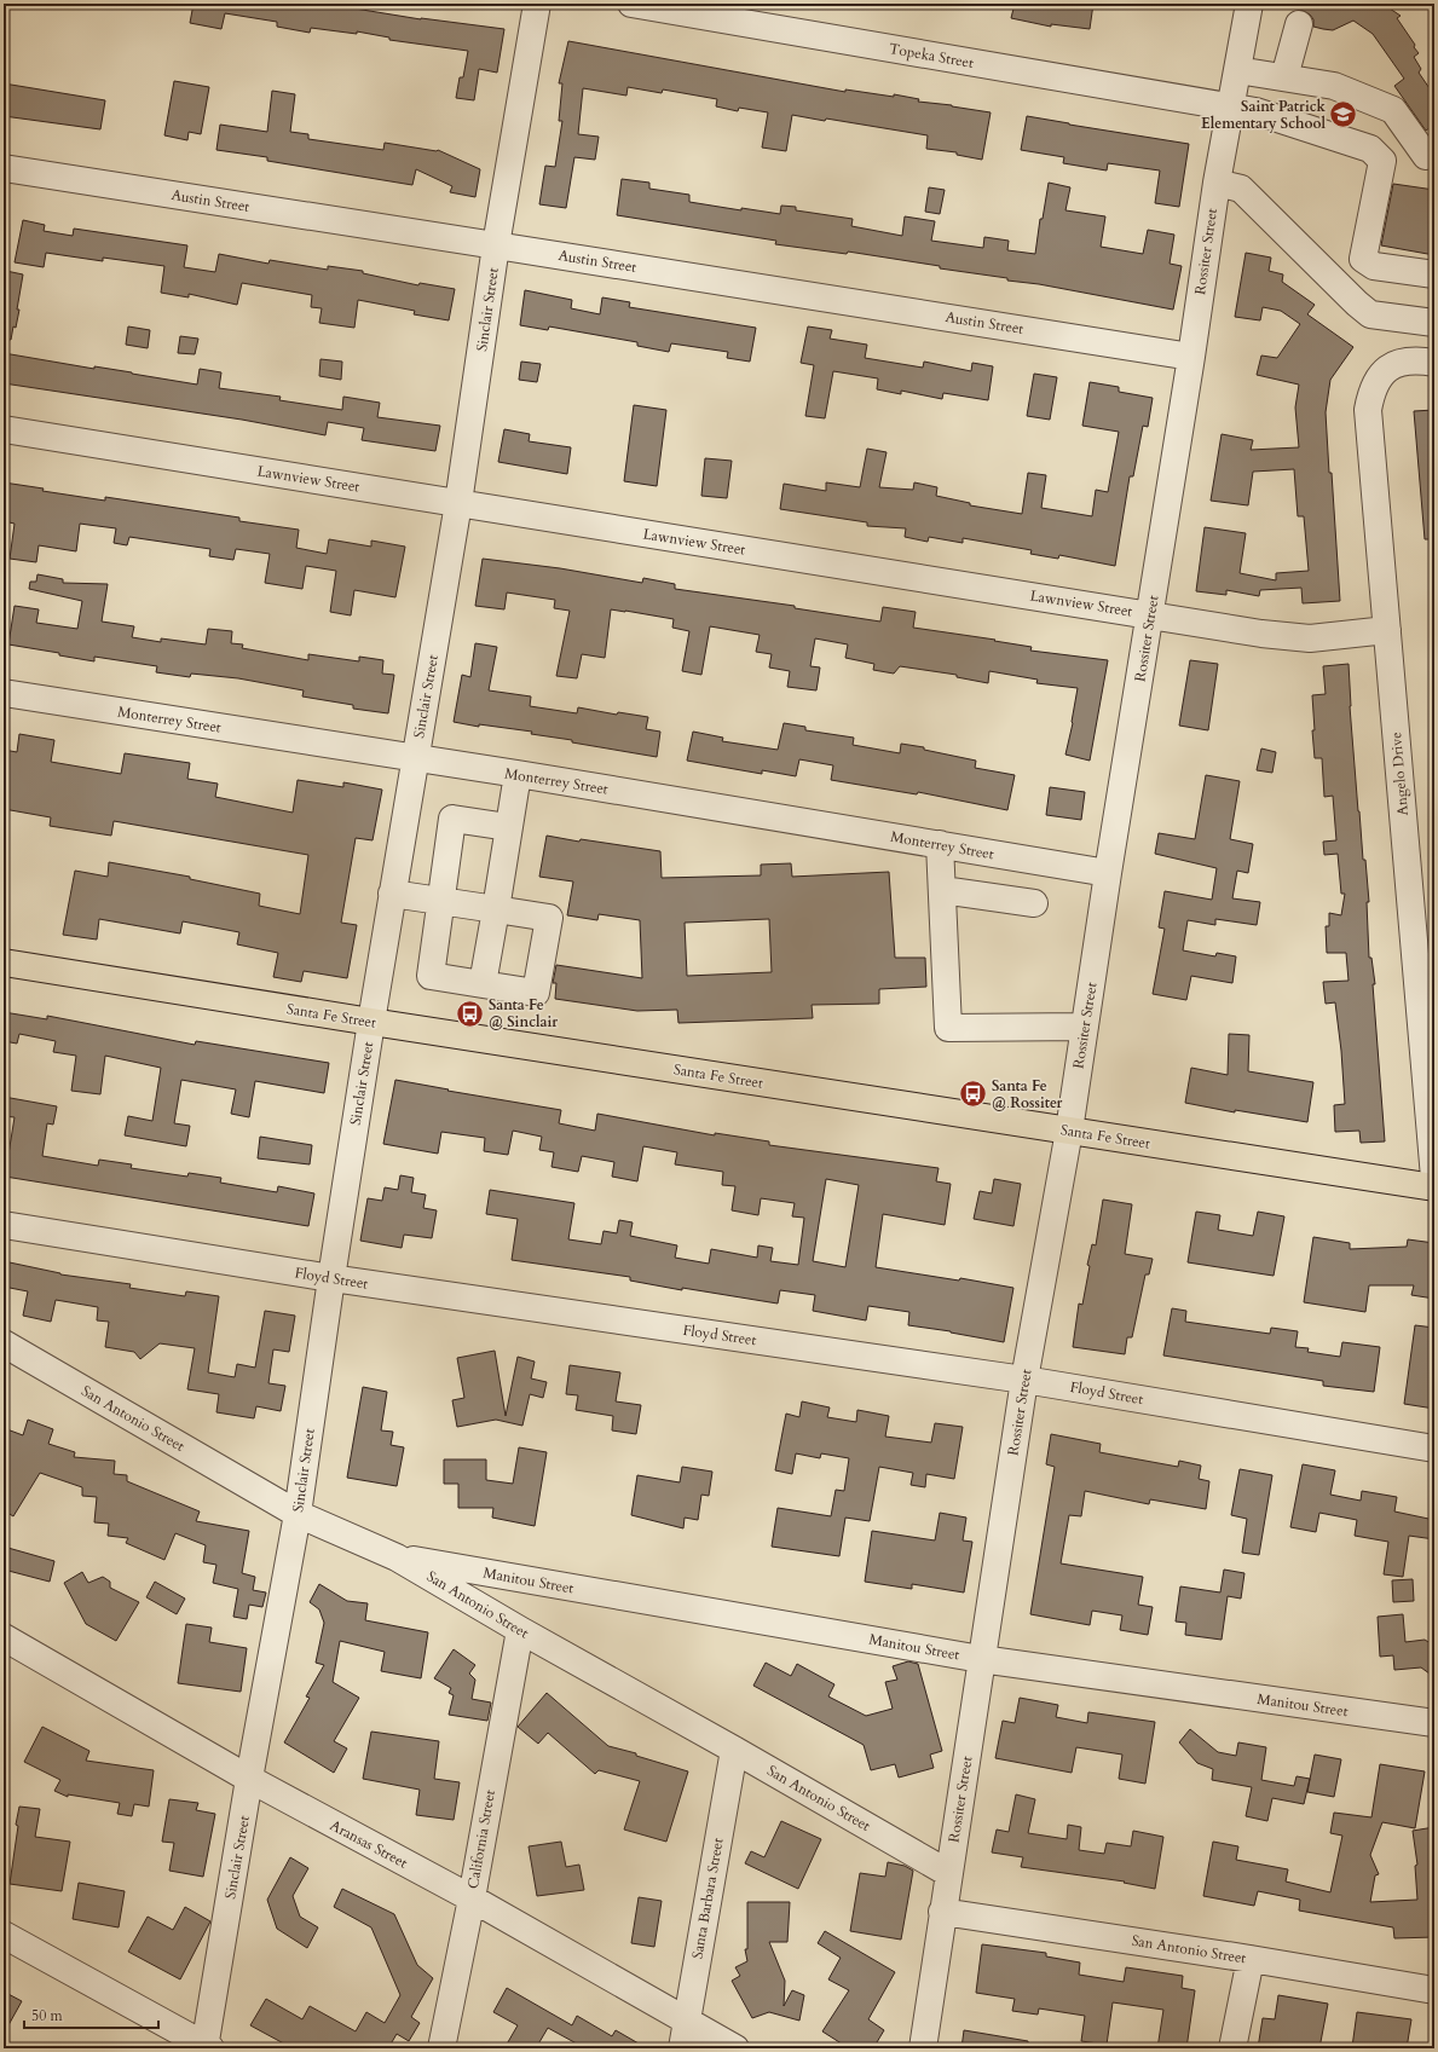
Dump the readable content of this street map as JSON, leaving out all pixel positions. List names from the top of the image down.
{
  "streets": {
    "main road": ["Santa Fe Street"],
    "street": [
      "Topeka Street",
      "Austin Street",
      "Rossiter Street",
      "Sinclair Street",
      "Lawnview Street",
      "Monterrey Street",
      "Angelo Drive",
      "Floyd Street",
      "San Antonio Street",
      "Manitou Street",
      "California Street",
      "Aransas Street",
      "Santa Barbara Street"
    ]
  },
  "crossings": [
    ["Topeka Street", "Rossiter Street"],
    ["Austin Street", "Rossiter Street"],
    ["Austin Street", "Sinclair Street"],
    ["Rossiter Street", "Lawnview Street"],
    ["Rossiter Street", "Monterrey Street"],
    ["Rossiter Street", "Santa Fe Street"],
    ["Rossiter Street", "Floyd Street"],
    ["Rossiter Street", "San Antonio Street"],
    ["Rossiter Street", "Manitou Street"],
    ["Sinclair Street", "Lawnview Street"],
    ["Sinclair Street", "Monterrey Street"],
    ["Sinclair Street", "Santa Fe Street"],
    ["Sinclair Street", "Floyd Street"],
    ["Sinclair Street", "San Antonio Street"],
    ["Sinclair Street", "Aransas Street"],
    ["Lawnview Street", "Angelo Drive"],
    ["San Antonio Street", "Manitou Street"],
    ["San Antonio Street", "California Street"],
    ["San Antonio Street", "Santa Barbara Street"],
    ["California Street", "Aransas Street"],
    ["Aransas Street", "Santa Barbara Street"]
  ],
  "places": {
    "school or university": ["Saint Patrick Elementary School"],
    "bus stop": ["Santa Fe @ Sinclair", "Santa Fe @ Rossiter"]
  },
  "scale_bar": "50 m"
}
